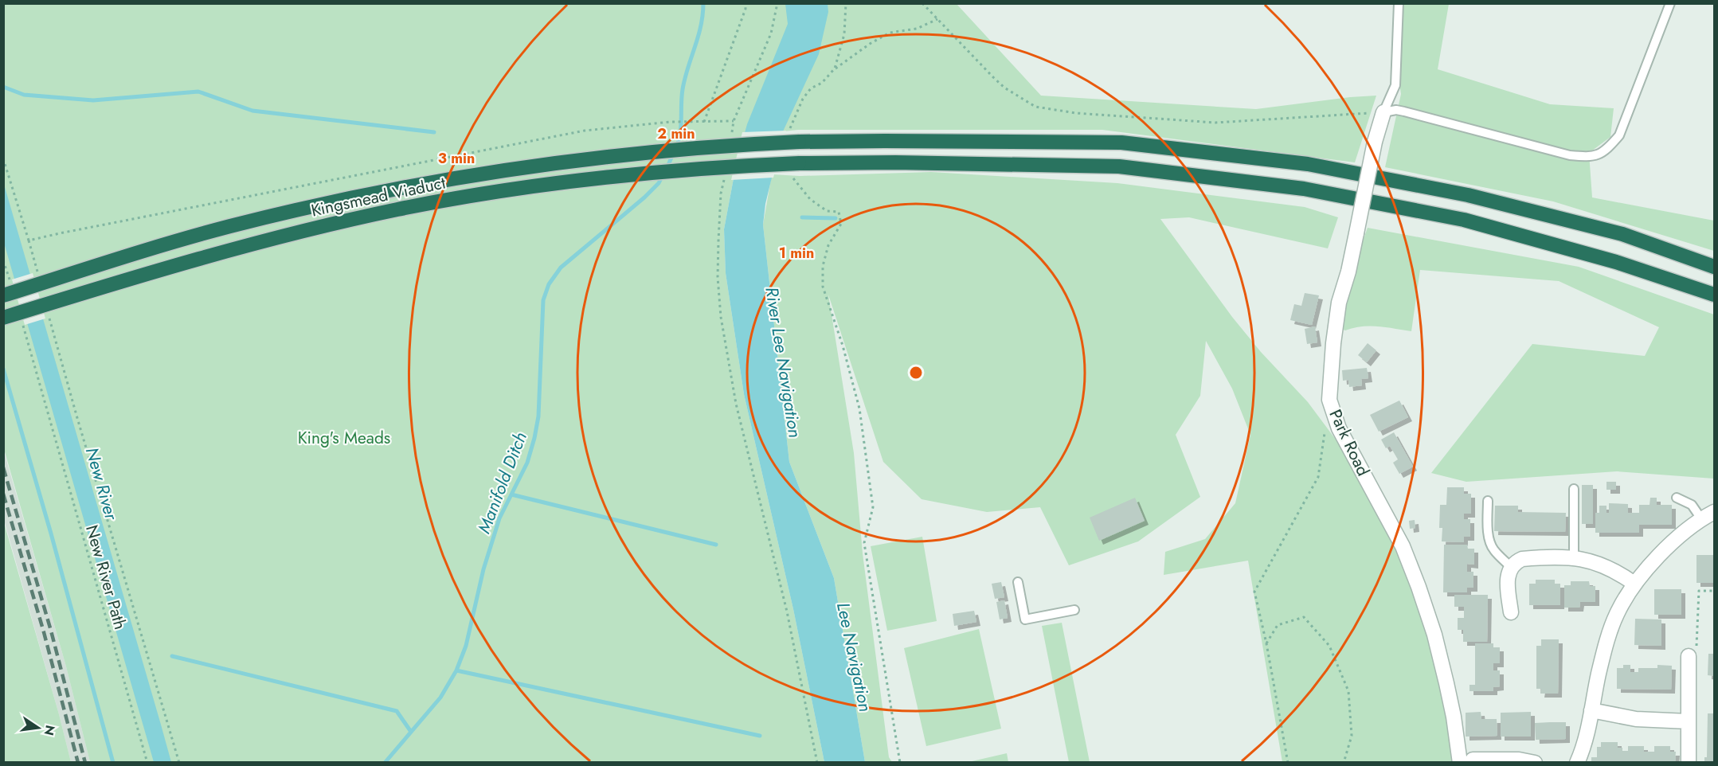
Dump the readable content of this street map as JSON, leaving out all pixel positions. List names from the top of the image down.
{
  "streets": {
    "highway": ["Kingsmead Viaduct"],
    "street": ["Park Road"],
    "path": ["New River Path"]
  },
  "water": [
    "River Lee Navigation",
    "Manifold Ditch",
    "New River",
    "Lee Navigation"
  ],
  "parks": ["King's Meads"],
  "north": "right",
  "rings": ["2 min", "3 min", "1 min"]
}
